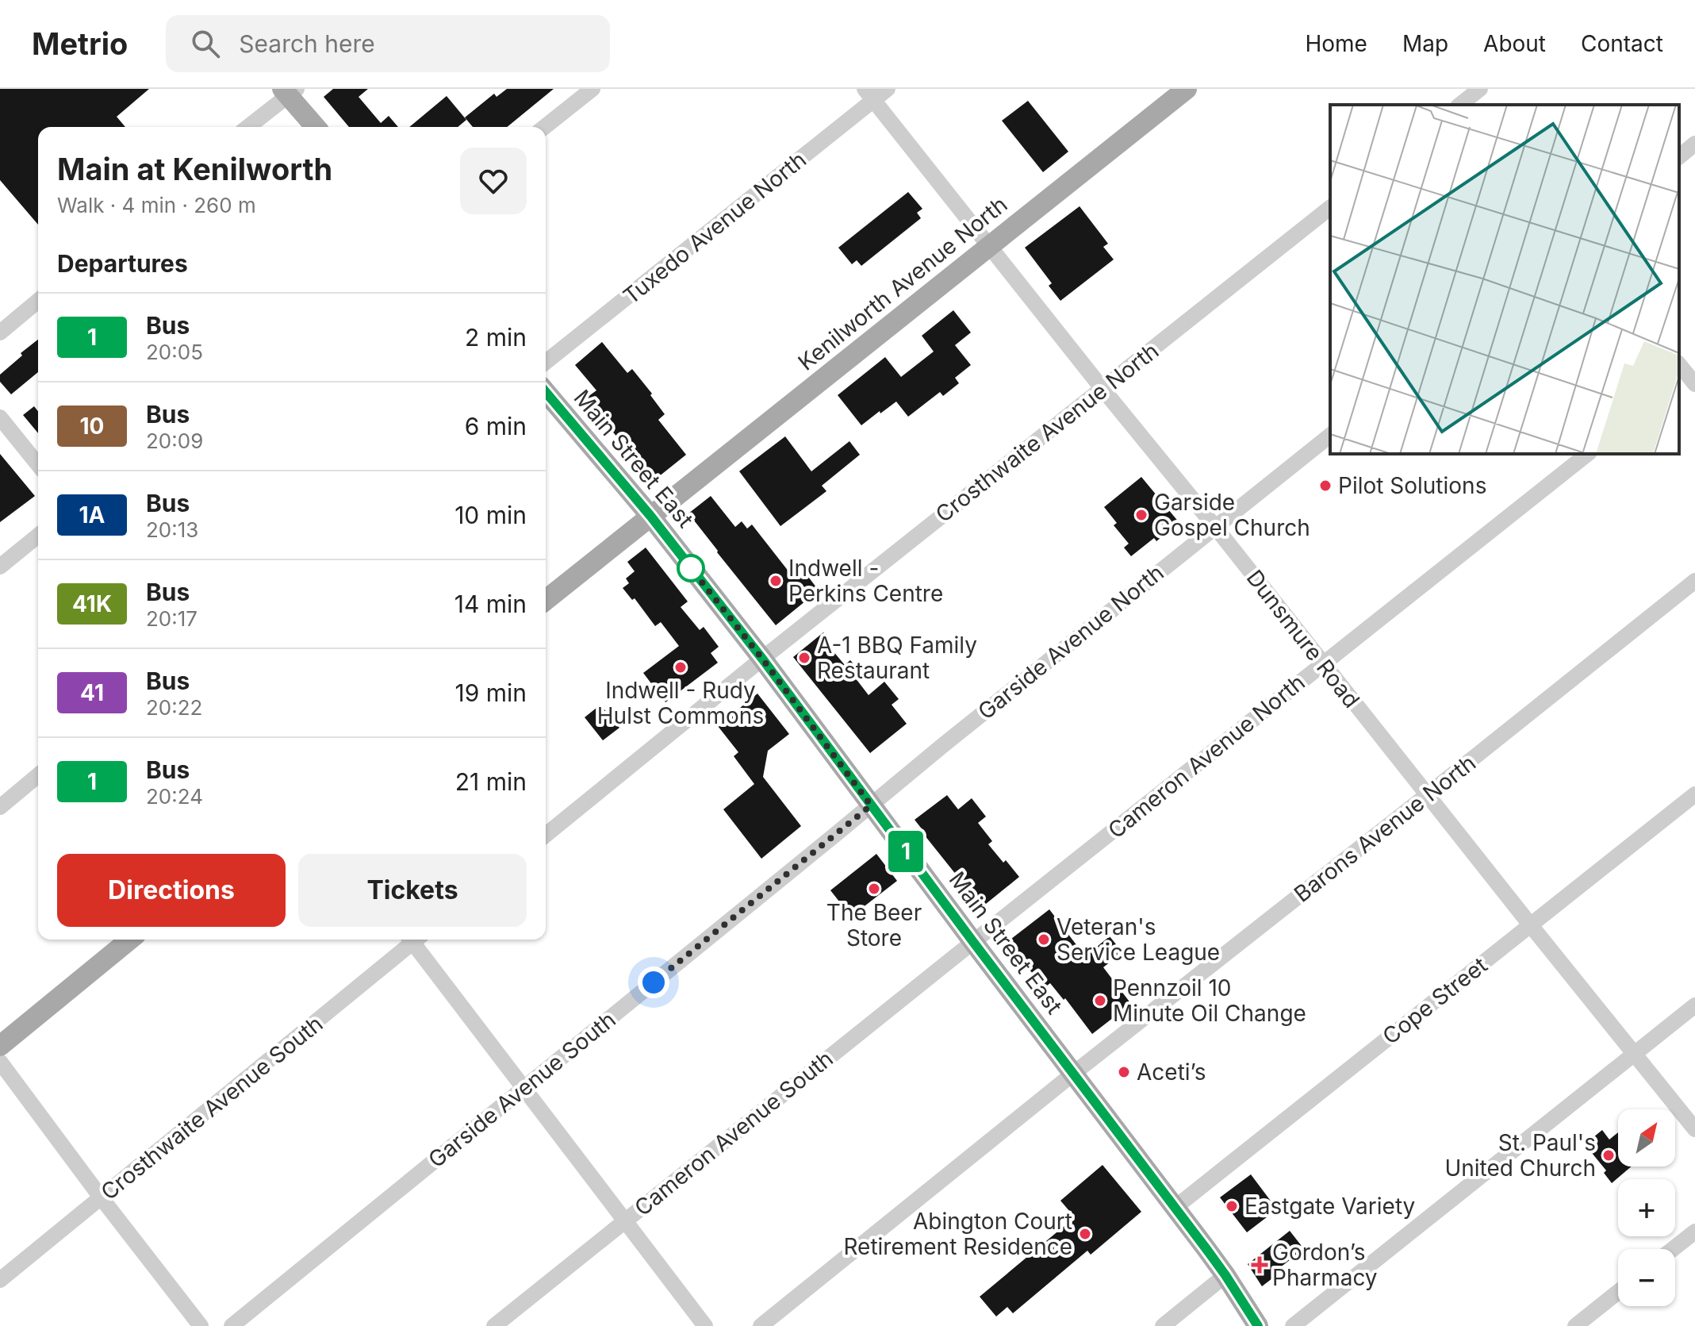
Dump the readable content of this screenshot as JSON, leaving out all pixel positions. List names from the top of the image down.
{
  "streets": {
    "main road": ["Kenilworth Avenue North", "Main Street East"],
    "street": [
      "Tuxedo Avenue North",
      "Crosthwaite Avenue North",
      "Dunsmure Road",
      "Garside Avenue North",
      "Cameron Avenue North",
      "Barons Avenue North",
      "Cope Street",
      "Garside Avenue South",
      "Crosthwaite Avenue South",
      "Cameron Avenue South"
    ]
  },
  "crossings": [
    ["Tuxedo Avenue North", "Dunsmure Road"],
    ["Kenilworth Avenue North", "Main Street East"],
    ["Kenilworth Avenue North", "Dunsmure Road"],
    ["Crosthwaite Avenue North", "Main Street East"],
    ["Crosthwaite Avenue North", "Dunsmure Road"],
    ["Main Street East", "Garside Avenue North"],
    ["Main Street East", "Cameron Avenue North"],
    ["Main Street East", "Barons Avenue North"],
    ["Main Street East", "Cope Street"],
    ["Main Street East", "Garside Avenue South"],
    ["Main Street East", "Cameron Avenue South"],
    ["Dunsmure Road", "Garside Avenue North"],
    ["Dunsmure Road", "Cameron Avenue North"],
    ["Dunsmure Road", "Barons Avenue North"],
    ["Dunsmure Road", "Cope Street"],
    ["Garside Avenue North", "Garside Avenue South"],
    ["Cameron Avenue North", "Cameron Avenue South"]
  ],
  "places": {
    "other": [
      "Pilot Solutions",
      "Garside Gospel Church",
      "Indwell - Perkins Centre",
      "A-1 BBQ Family Restaurant",
      "Indwell - Rudy Hulst Commons",
      "The Beer Store",
      "Veteran's Service League",
      "Pennzoil 10 Minute Oil Change",
      "Aceti’s",
      "St. Paul's United Church",
      "Eastgate Variety",
      "Abington Court Retirement Residence"
    ],
    "health": ["Gordon’s Pharmacy"]
  },
  "lines": ["bus line 1"],
  "north": "top right",
  "page": {
    "header": "Metrio",
    "search": "Search here",
    "nav": [
      "Home",
      "Map",
      "About",
      "Contact"
    ],
    "on_map": "1",
    "heading": [
      ["Main at Kenilworth", "Walk · 4 min · 260 m"],
      "Departures"
    ],
    "list": [
      {
        "mark": "1",
        "name": "Bus",
        "note": "20:05",
        "value": "2 min"
      },
      {
        "mark": "10",
        "name": "Bus",
        "note": "20:09",
        "value": "6 min"
      },
      {
        "mark": "1A",
        "name": "Bus",
        "note": "20:13",
        "value": "10 min"
      },
      {
        "mark": "41K",
        "name": "Bus",
        "note": "20:17",
        "value": "14 min"
      },
      {
        "mark": "41",
        "name": "Bus",
        "note": "20:22",
        "value": "19 min"
      },
      {
        "mark": "1",
        "name": "Bus",
        "note": "20:24",
        "value": "21 min"
      }
    ],
    "buttons": ["Directions", "Tickets"],
    "map_buttons": ["+", "−"]
  }
}
